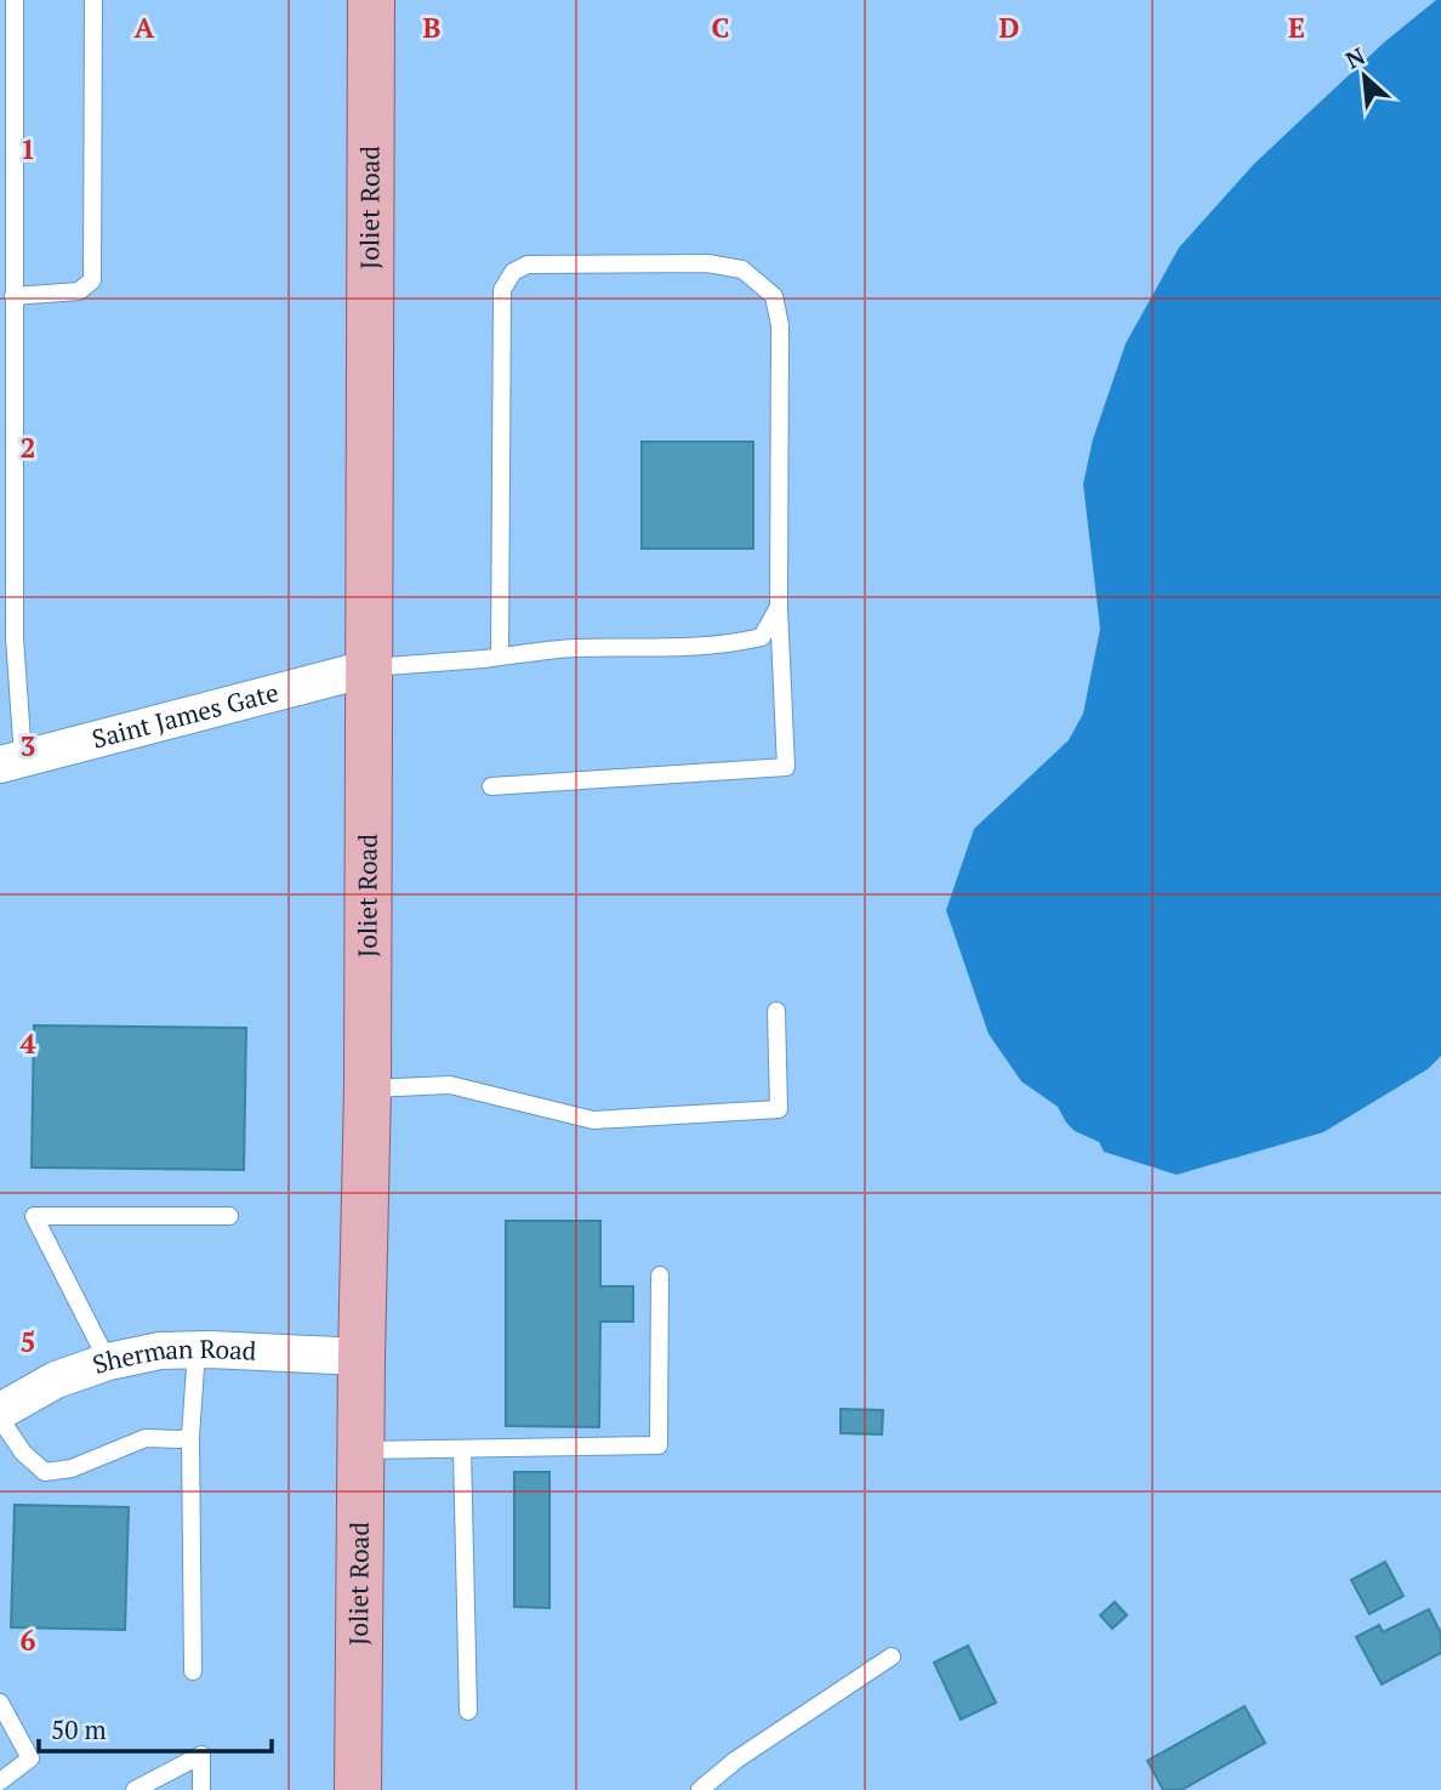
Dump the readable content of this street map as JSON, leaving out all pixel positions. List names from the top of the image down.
{
  "streets": {
    "main road": ["Joliet Road"],
    "street": ["Saint James Gate", "Sherman Road"]
  },
  "crossings": [
    ["Joliet Road", "Saint James Gate"],
    ["Joliet Road", "Sherman Road"]
  ],
  "scale_bar": "50 m",
  "north": "top left",
  "grid": {
    "columns": [
      "A",
      "B",
      "C",
      "D",
      "E"
    ],
    "rows": [
      "1",
      "2",
      "3",
      "4",
      "5",
      "6"
    ]
  }
}
